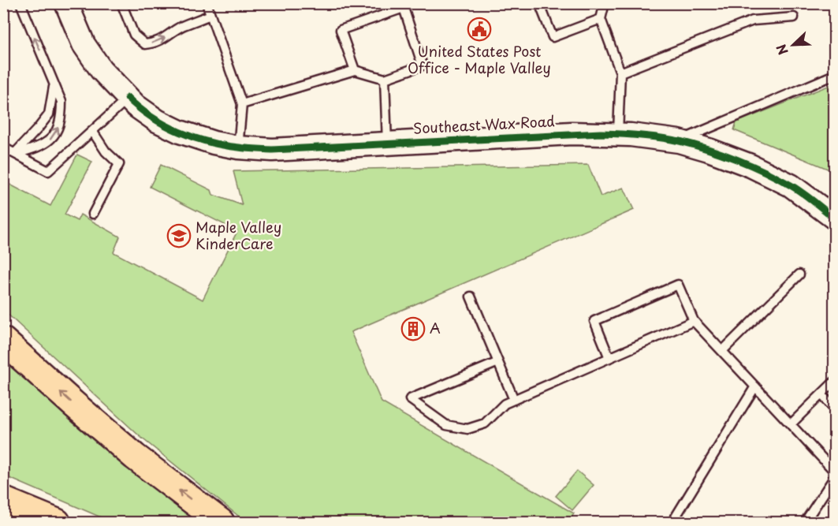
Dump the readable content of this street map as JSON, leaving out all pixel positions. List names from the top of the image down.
{
  "streets": {
    "main road": ["Southeast Wax Road"]
  },
  "places": {
    "public building": ["United States Post Office - Maple Valley"],
    "school or university": ["Maple Valley KinderCare"],
    "building": ["A"]
  },
  "north": "bottom left"
}
